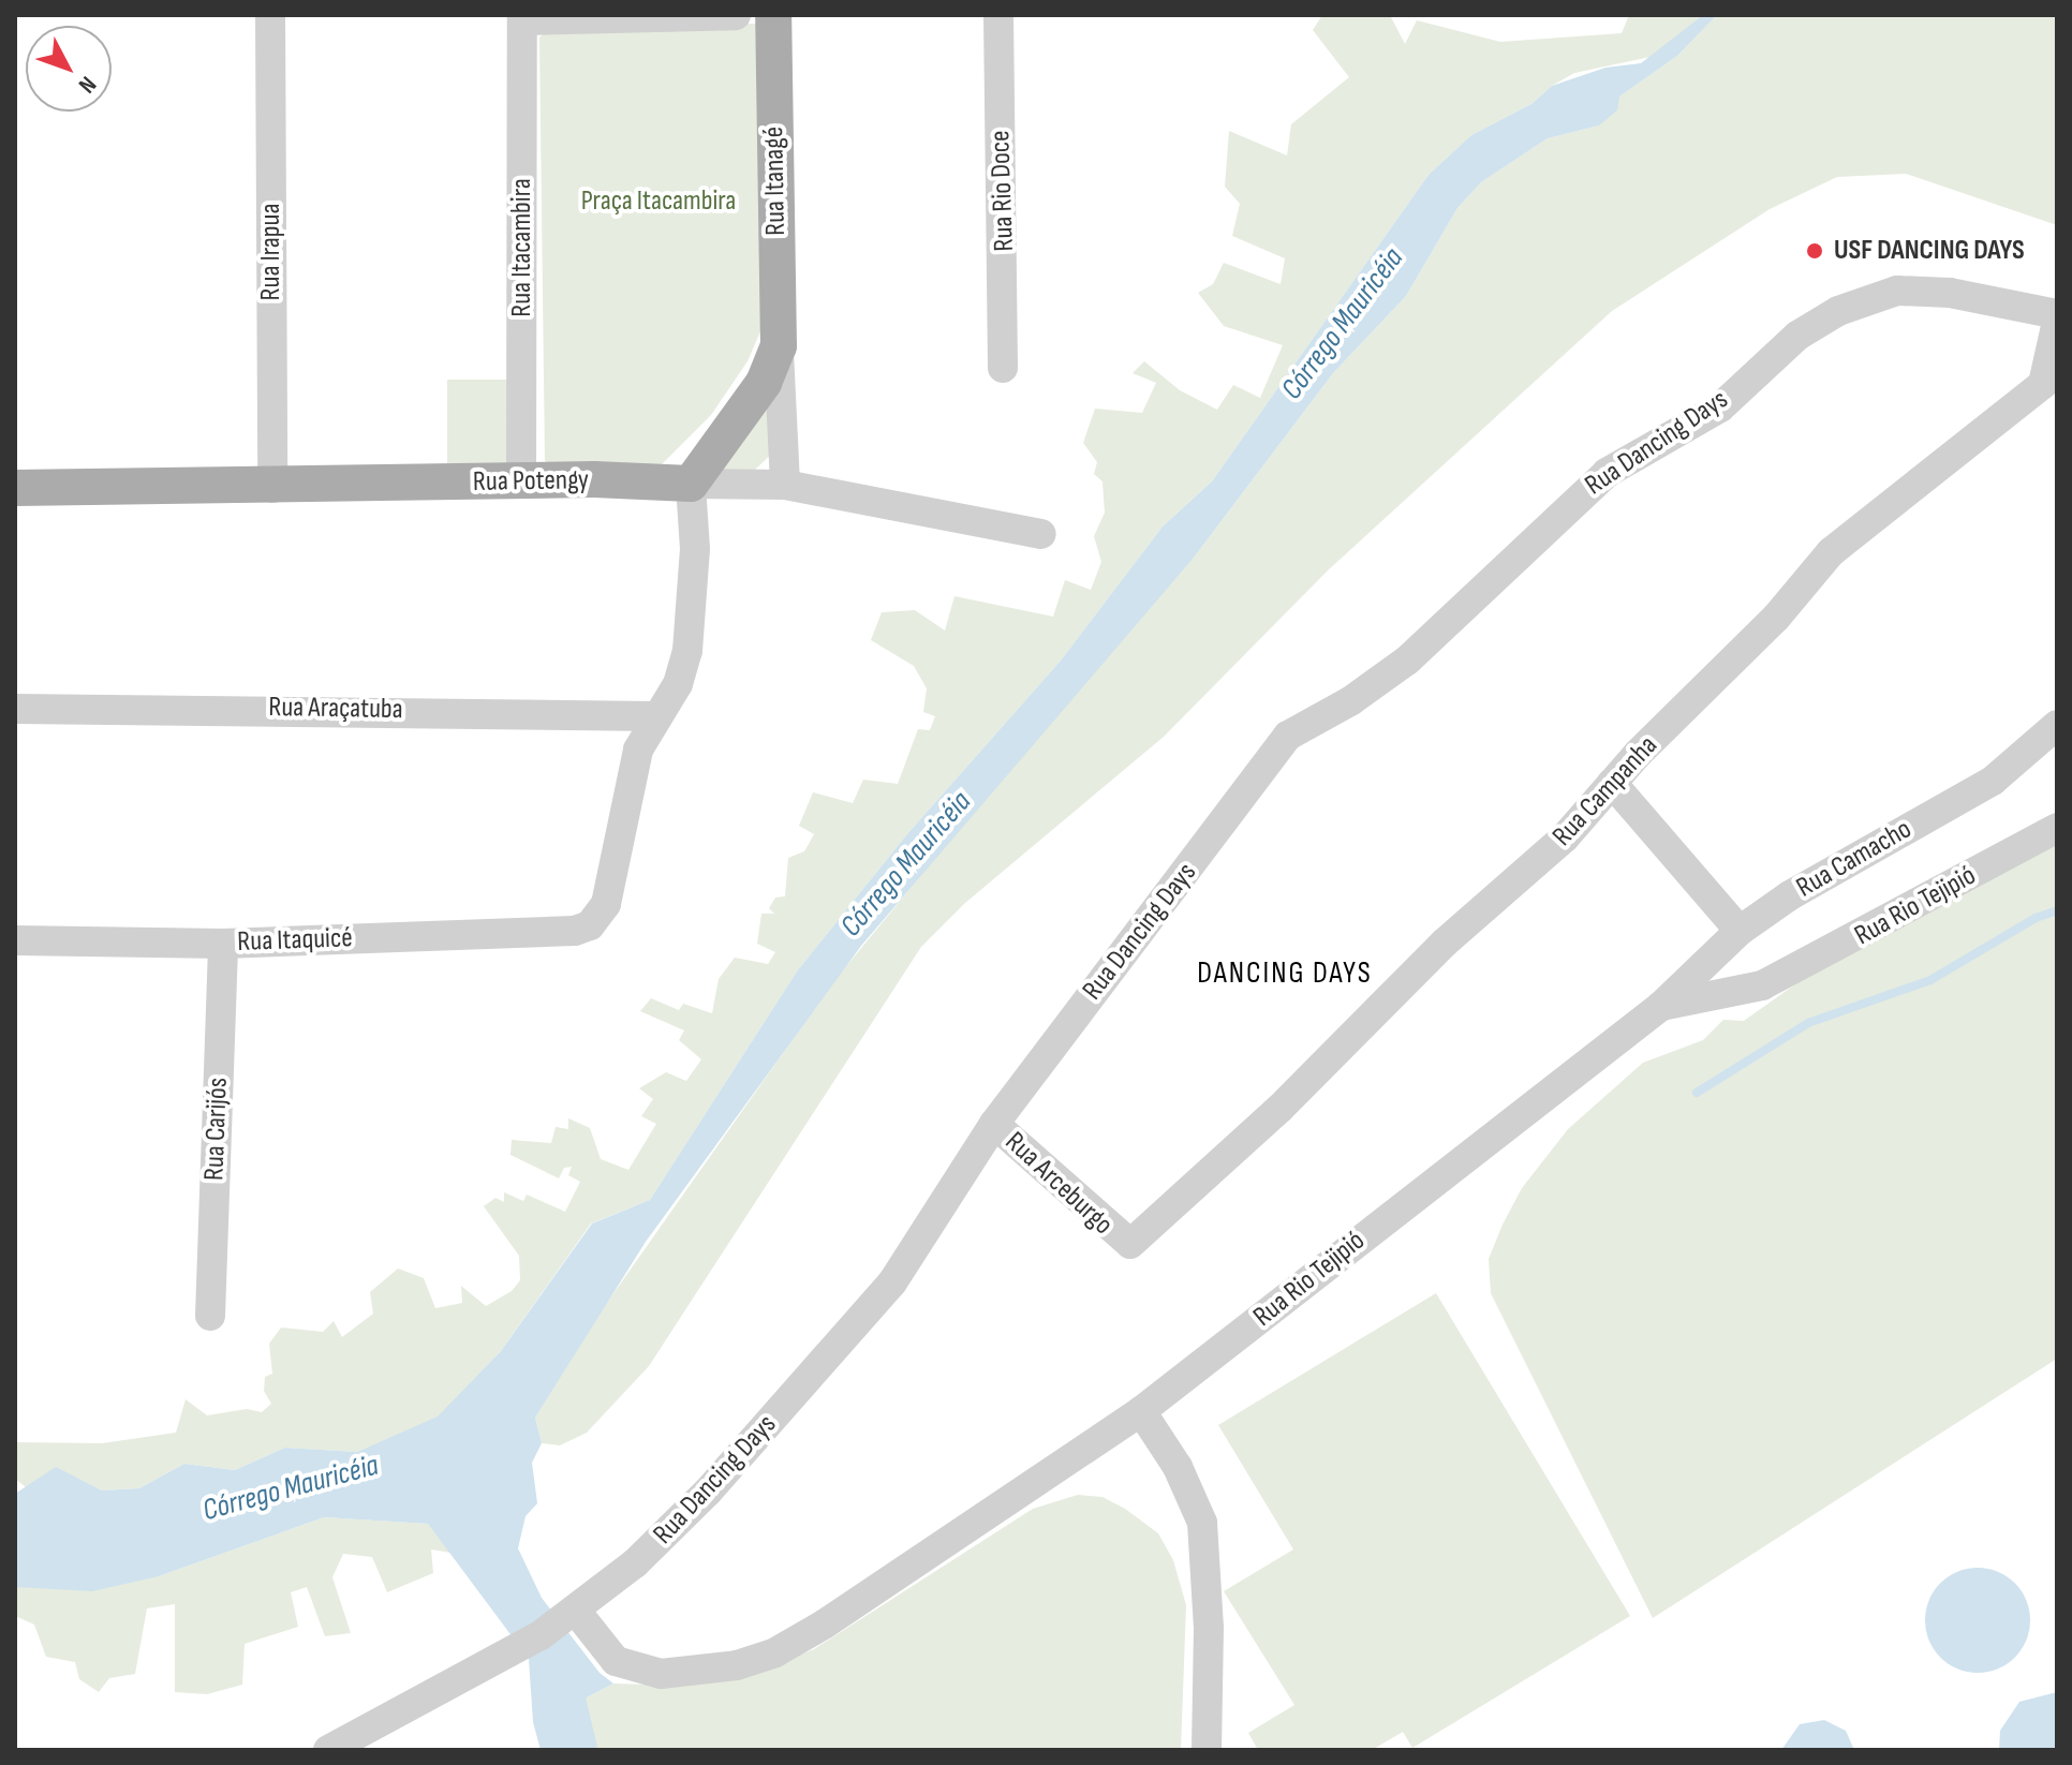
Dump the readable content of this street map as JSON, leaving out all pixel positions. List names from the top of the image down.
{
  "streets": {
    "main road": ["Rua Itanagé", "Rua Potengy"],
    "street": [
      "Rua Rio Doce",
      "Rua Itacambira",
      "Rua Irapua",
      "Rua Dancing Days",
      "Rua Araçatuba",
      "Rua Campanha",
      "Rua Camacho",
      "Rua Rio Tejipió",
      "Rua Itaquicé",
      "Rua Carijós",
      "Rua Arceburgo"
    ]
  },
  "crossings": [
    ["Rua Itanagé", "Rua Potengy"],
    ["Rua Itacambira", "Rua Potengy"],
    ["Rua Irapua", "Rua Potengy"],
    ["Rua Dancing Days", "Rua Rio Tejipió"],
    ["Rua Dancing Days", "Rua Arceburgo"],
    ["Rua Araçatuba", "Rua Itaquicé"],
    ["Rua Campanha", "Rua Arceburgo"],
    ["Rua Camacho", "Rua Rio Tejipió"],
    ["Rua Itaquicé", "Rua Carijós"]
  ],
  "districts": ["DANCING DAYS"],
  "water": ["Córrego Mauricéia"],
  "parks": ["Praça Itacambira"],
  "places": ["USF DANCING DAYS"],
  "north": "bottom right"
}
